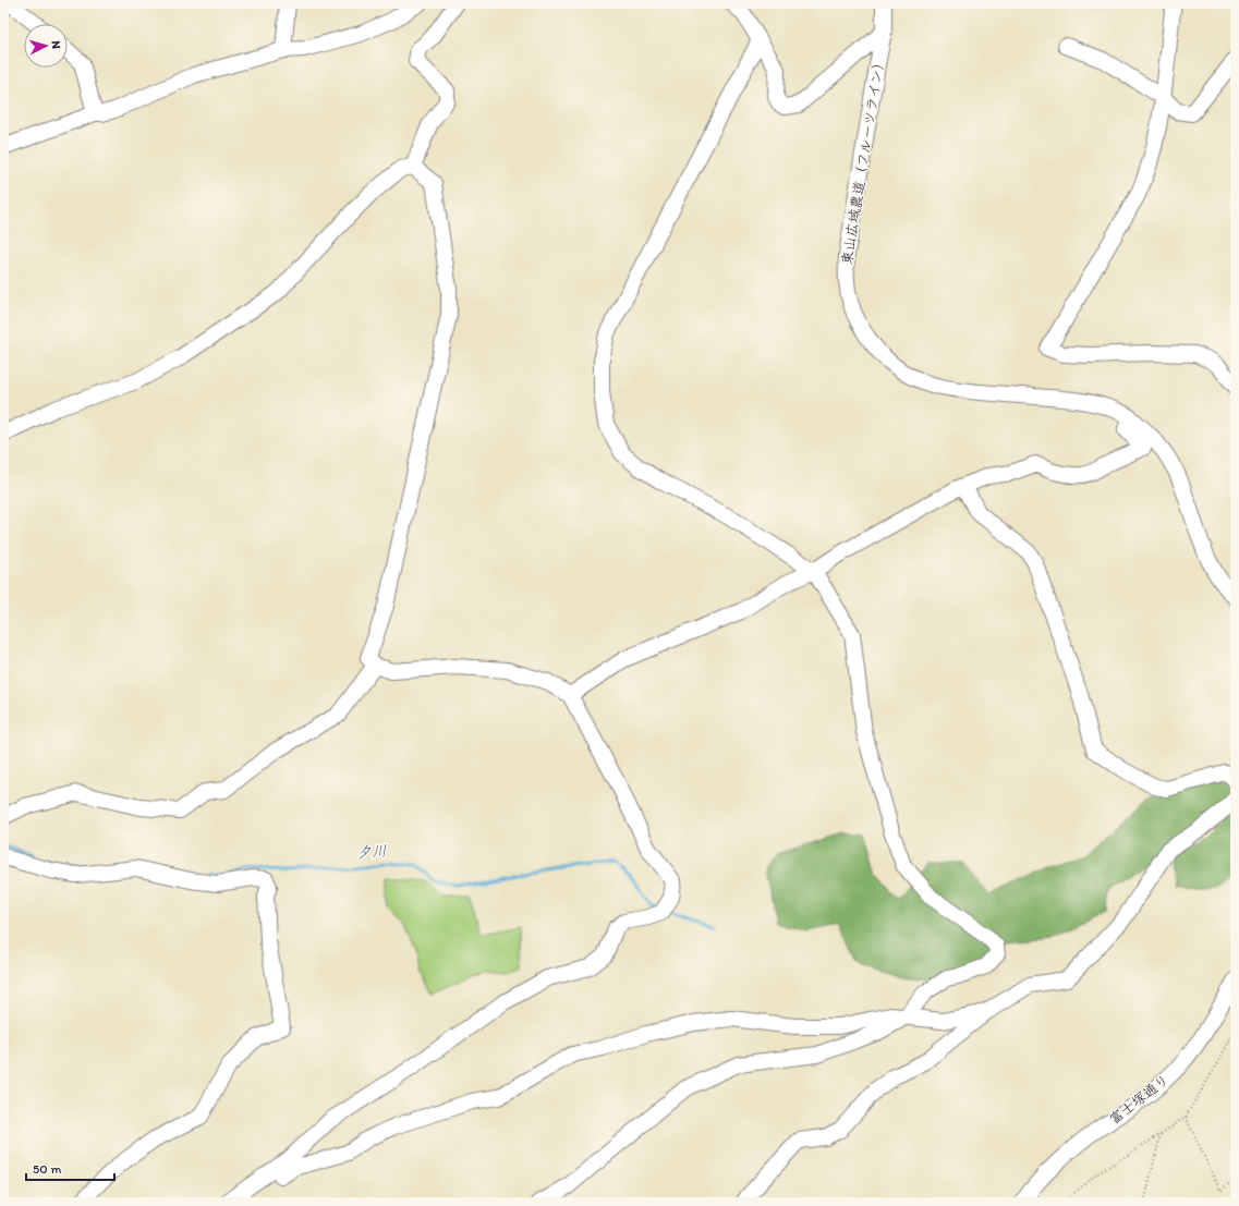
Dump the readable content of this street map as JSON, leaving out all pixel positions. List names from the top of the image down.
{
  "streets": {
    "street": ["東山広域農道（フルーツライン）", "富士塚通り"]
  },
  "water": ["夕川"],
  "scale_bar": "50 m",
  "north": "right"
}
